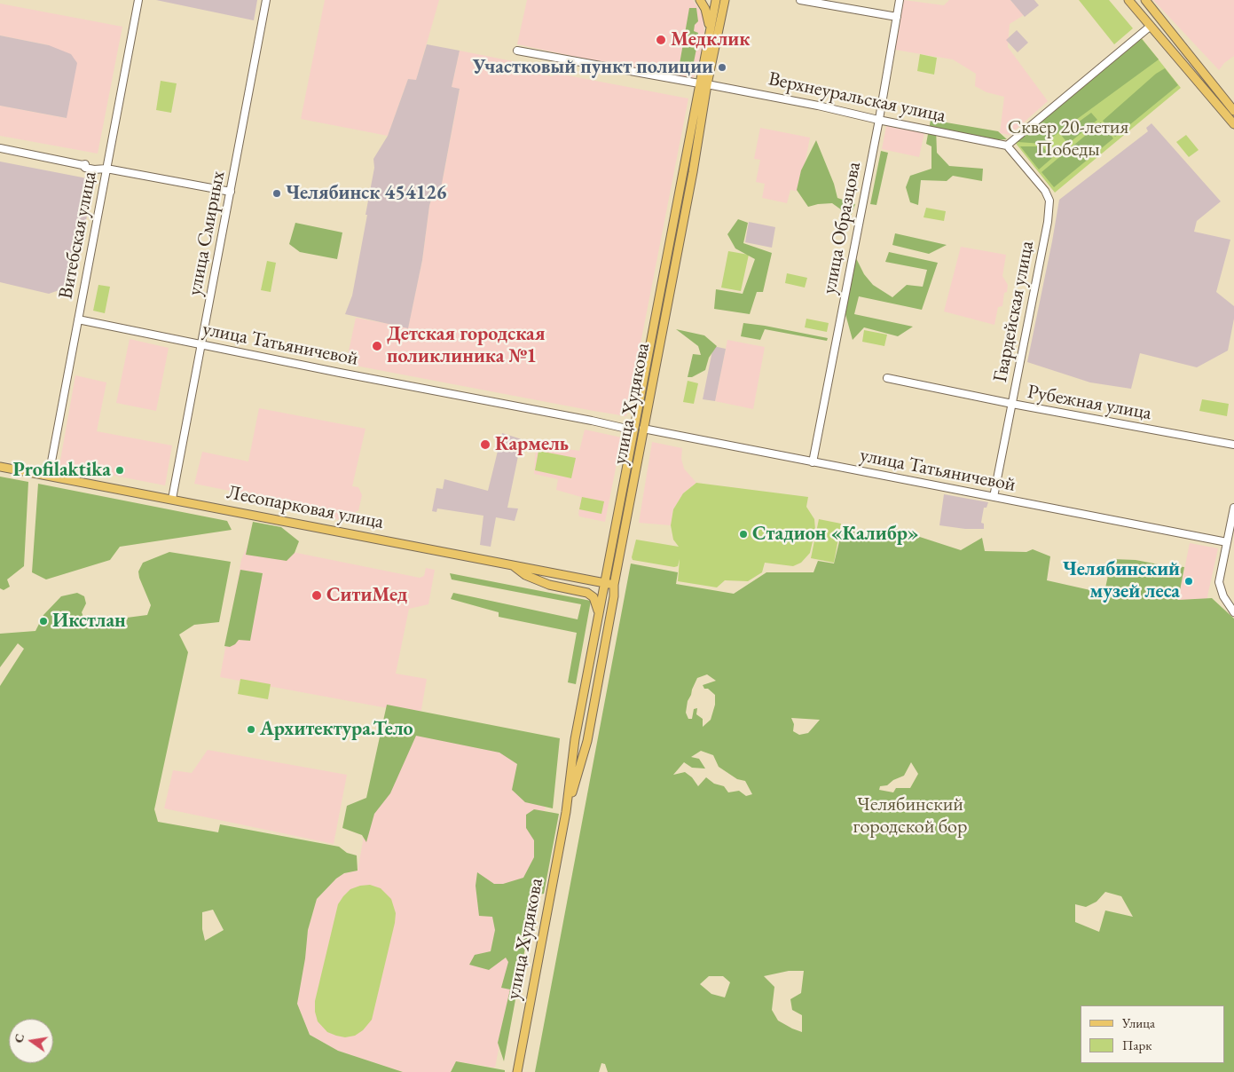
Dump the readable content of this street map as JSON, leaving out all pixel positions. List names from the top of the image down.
{
  "streets": {
    "main road": ["улица Худякова", "Лесопарковая улица"],
    "street": [
      "Верхнеуральская улица",
      "улица Образцова",
      "улица Смирных",
      "Витебская улица",
      "Гвардейская улица",
      "улица Татьяничевой",
      "Рубежная улица"
    ]
  },
  "crossings": [
    ["Верхнеуральская улица", "улица Образцова"],
    ["Верхнеуральская улица", "Гвардейская улица"],
    ["Верхнеуральская улица", "улица Худякова"],
    ["улица Образцова", "улица Татьяничевой"],
    ["улица Смирных", "улица Татьяничевой"],
    ["улица Смирных", "Лесопарковая улица"],
    ["Витебская улица", "улица Татьяничевой"],
    ["Витебская улица", "Лесопарковая улица"],
    ["Гвардейская улица", "улица Татьяничевой"],
    ["Гвардейская улица", "Рубежная улица"],
    ["улица Татьяничевой", "улица Худякова"],
    ["улица Худякова", "Лесопарковая улица"]
  ],
  "parks": ["Сквер 20-летия Победы", "Челябинский городской бор"],
  "places": [
    "Медклик",
    "Участковый пункт полиции",
    "Челябинск 454126",
    "Детская городская поликлиника №1",
    "Кармель",
    "Profilaktika",
    "Стадион «Калибр»",
    "Челябинский музей леса",
    "СитиМед",
    "Икстлан",
    "Архитектура.Тело"
  ],
  "legend": ["Улица", "Парк"],
  "north": "left"
}
